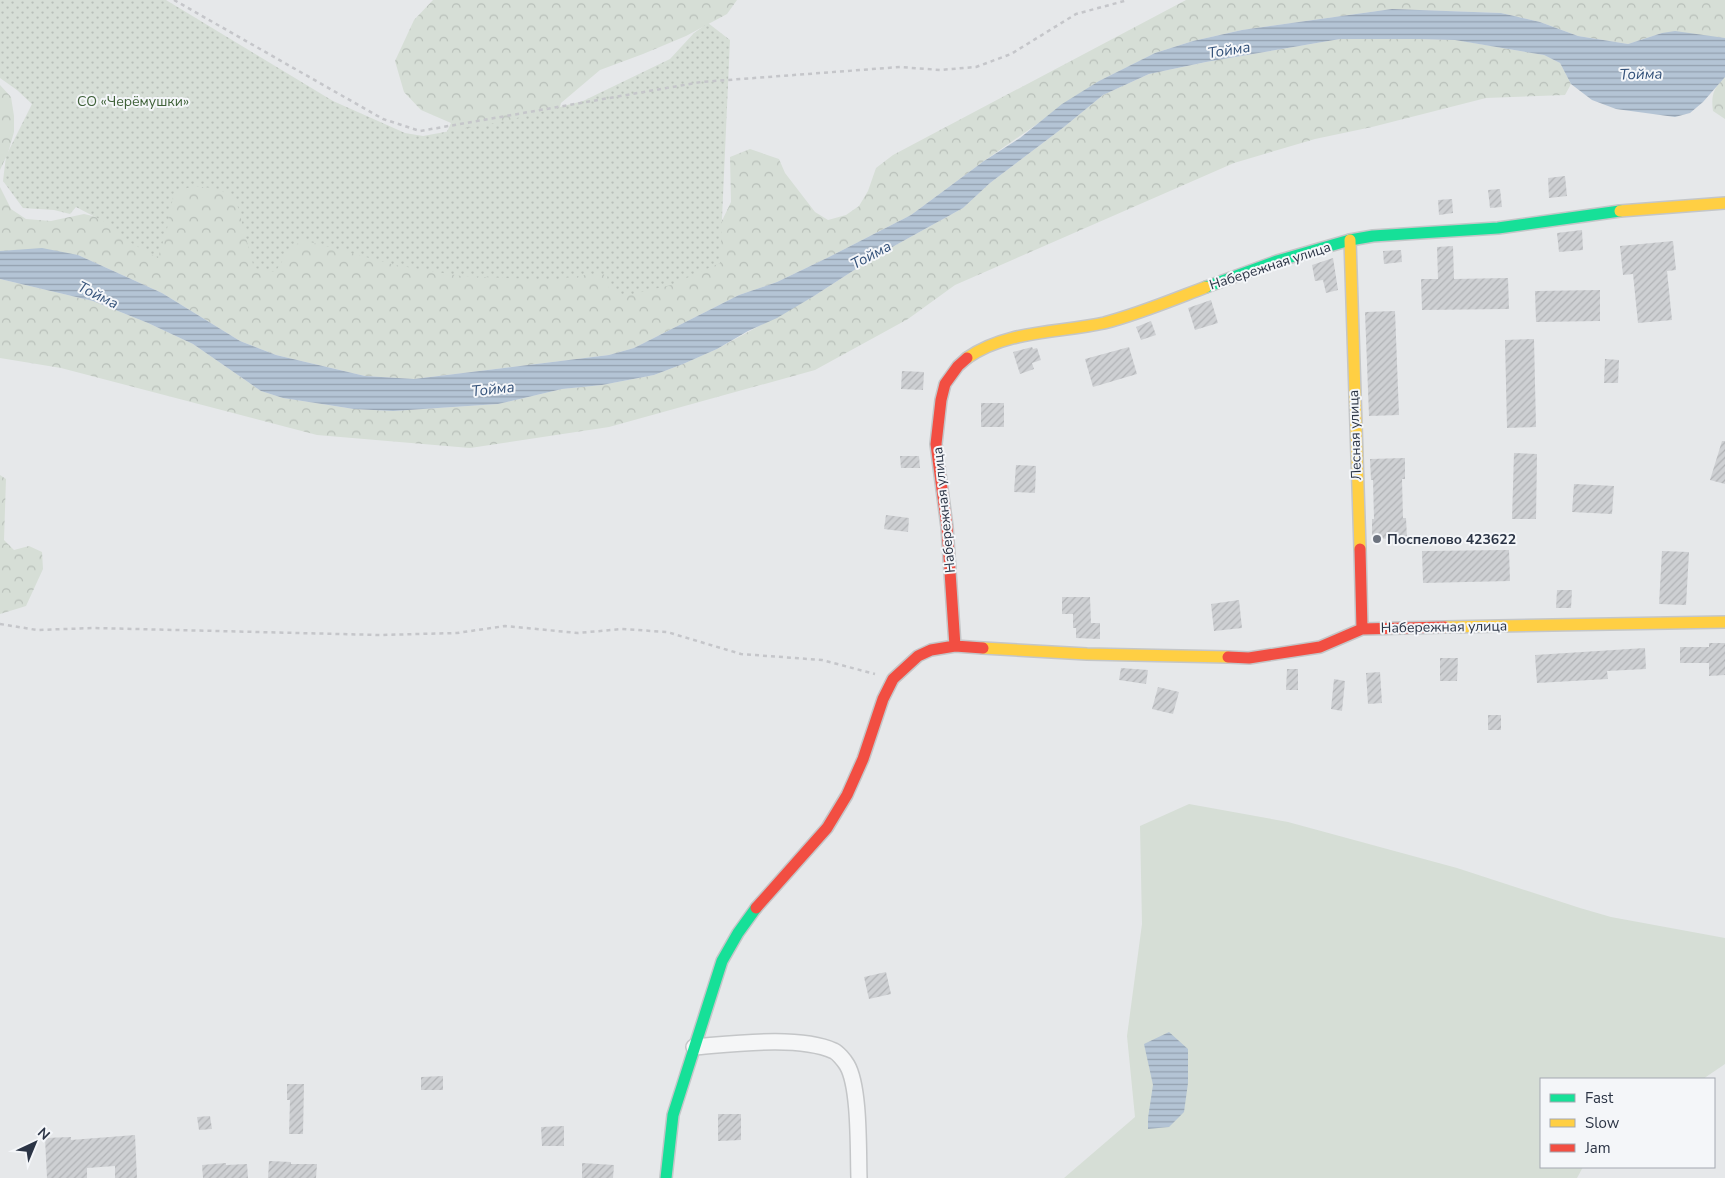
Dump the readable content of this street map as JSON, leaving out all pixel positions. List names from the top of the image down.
{
  "streets": {
    "street": ["Набережная улица", "Лесная улица"]
  },
  "crossings": [
    ["Набережная улица", "Лесная улица"]
  ],
  "water": ["Тойма"],
  "parks": ["СО «Черёмушки»"],
  "places": ["Поспелово 423622"],
  "legend": ["Fast", "Slow", "Jam"],
  "north": "top right"
}
